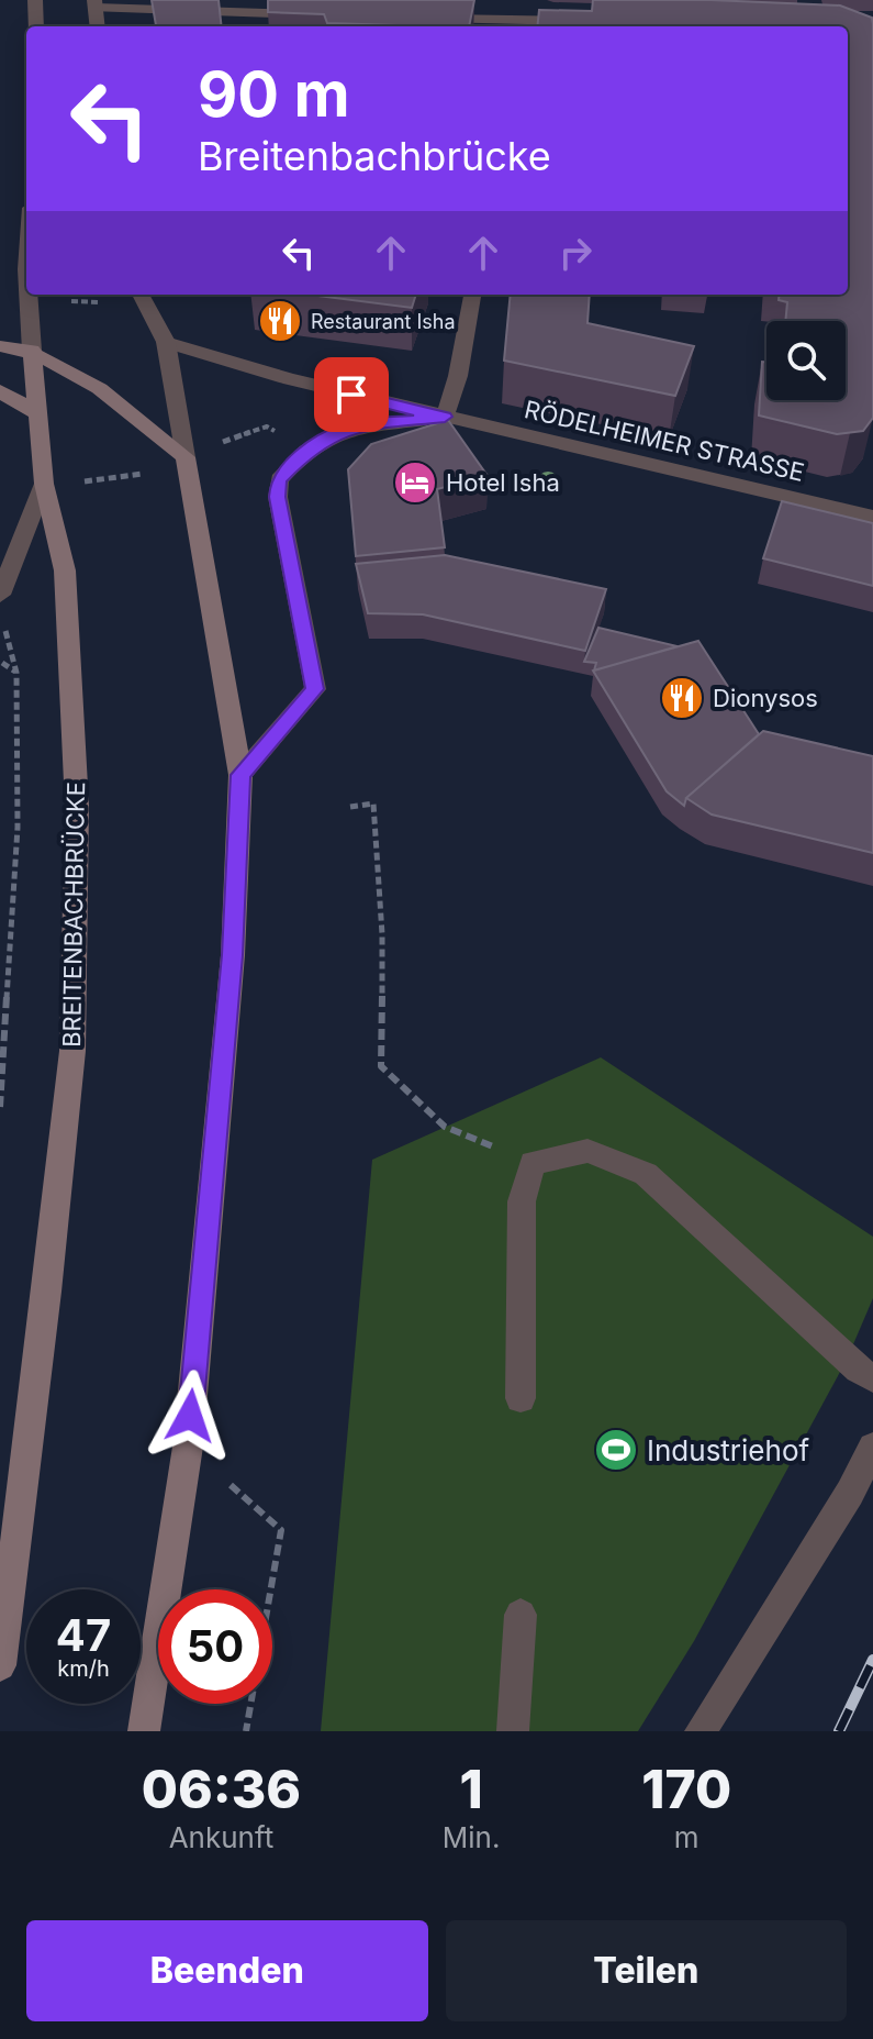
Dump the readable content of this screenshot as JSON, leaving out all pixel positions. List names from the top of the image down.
{
  "streets": {
    "main road": ["BREITENBACHBRÜCKE"],
    "street": ["RÖDELHEIMER STRASSE"]
  },
  "places": {
    "restaurant": ["Restaurant Isha", "Dionysos"],
    "hotel": ["Hotel Isha"],
    "sports": ["Industriehof"]
  },
  "page": {
    "turn": ["90 m", "Breitenbachbrücke"],
    "speed": "47 km/h",
    "limit": "50",
    "eta": [
      "06:36",
      "Ankunft",
      "1",
      "Min.",
      "170",
      "m"
    ],
    "buttons": ["Beenden", "Teilen"]
  }
}
